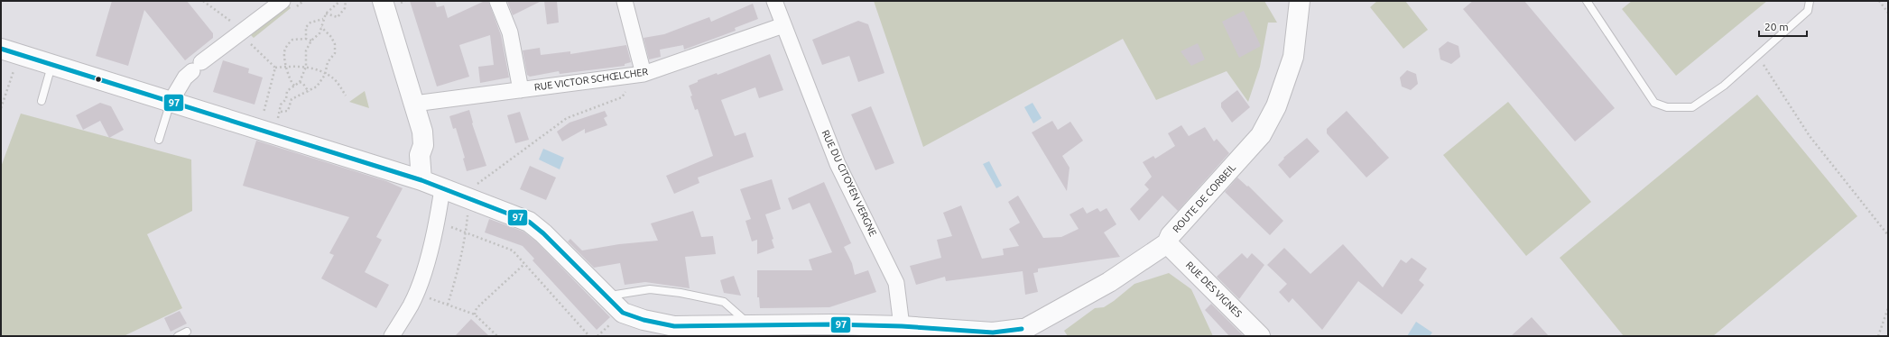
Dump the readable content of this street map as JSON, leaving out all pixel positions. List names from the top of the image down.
{
  "streets": {
    "street": [
      "RUE VICTOR SCHŒLCHER",
      "RUE DU CITOYEN VERGNE",
      "ROUTE DE CORBEIL",
      "RUE DES VIGNES"
    ]
  },
  "crossings": [
    ["RUE VICTOR SCHŒLCHER", "RUE DU CITOYEN VERGNE"],
    ["ROUTE DE CORBEIL", "RUE DES VIGNES"]
  ],
  "lines": ["transit line 97"],
  "scale_bar": "20 m"
}
